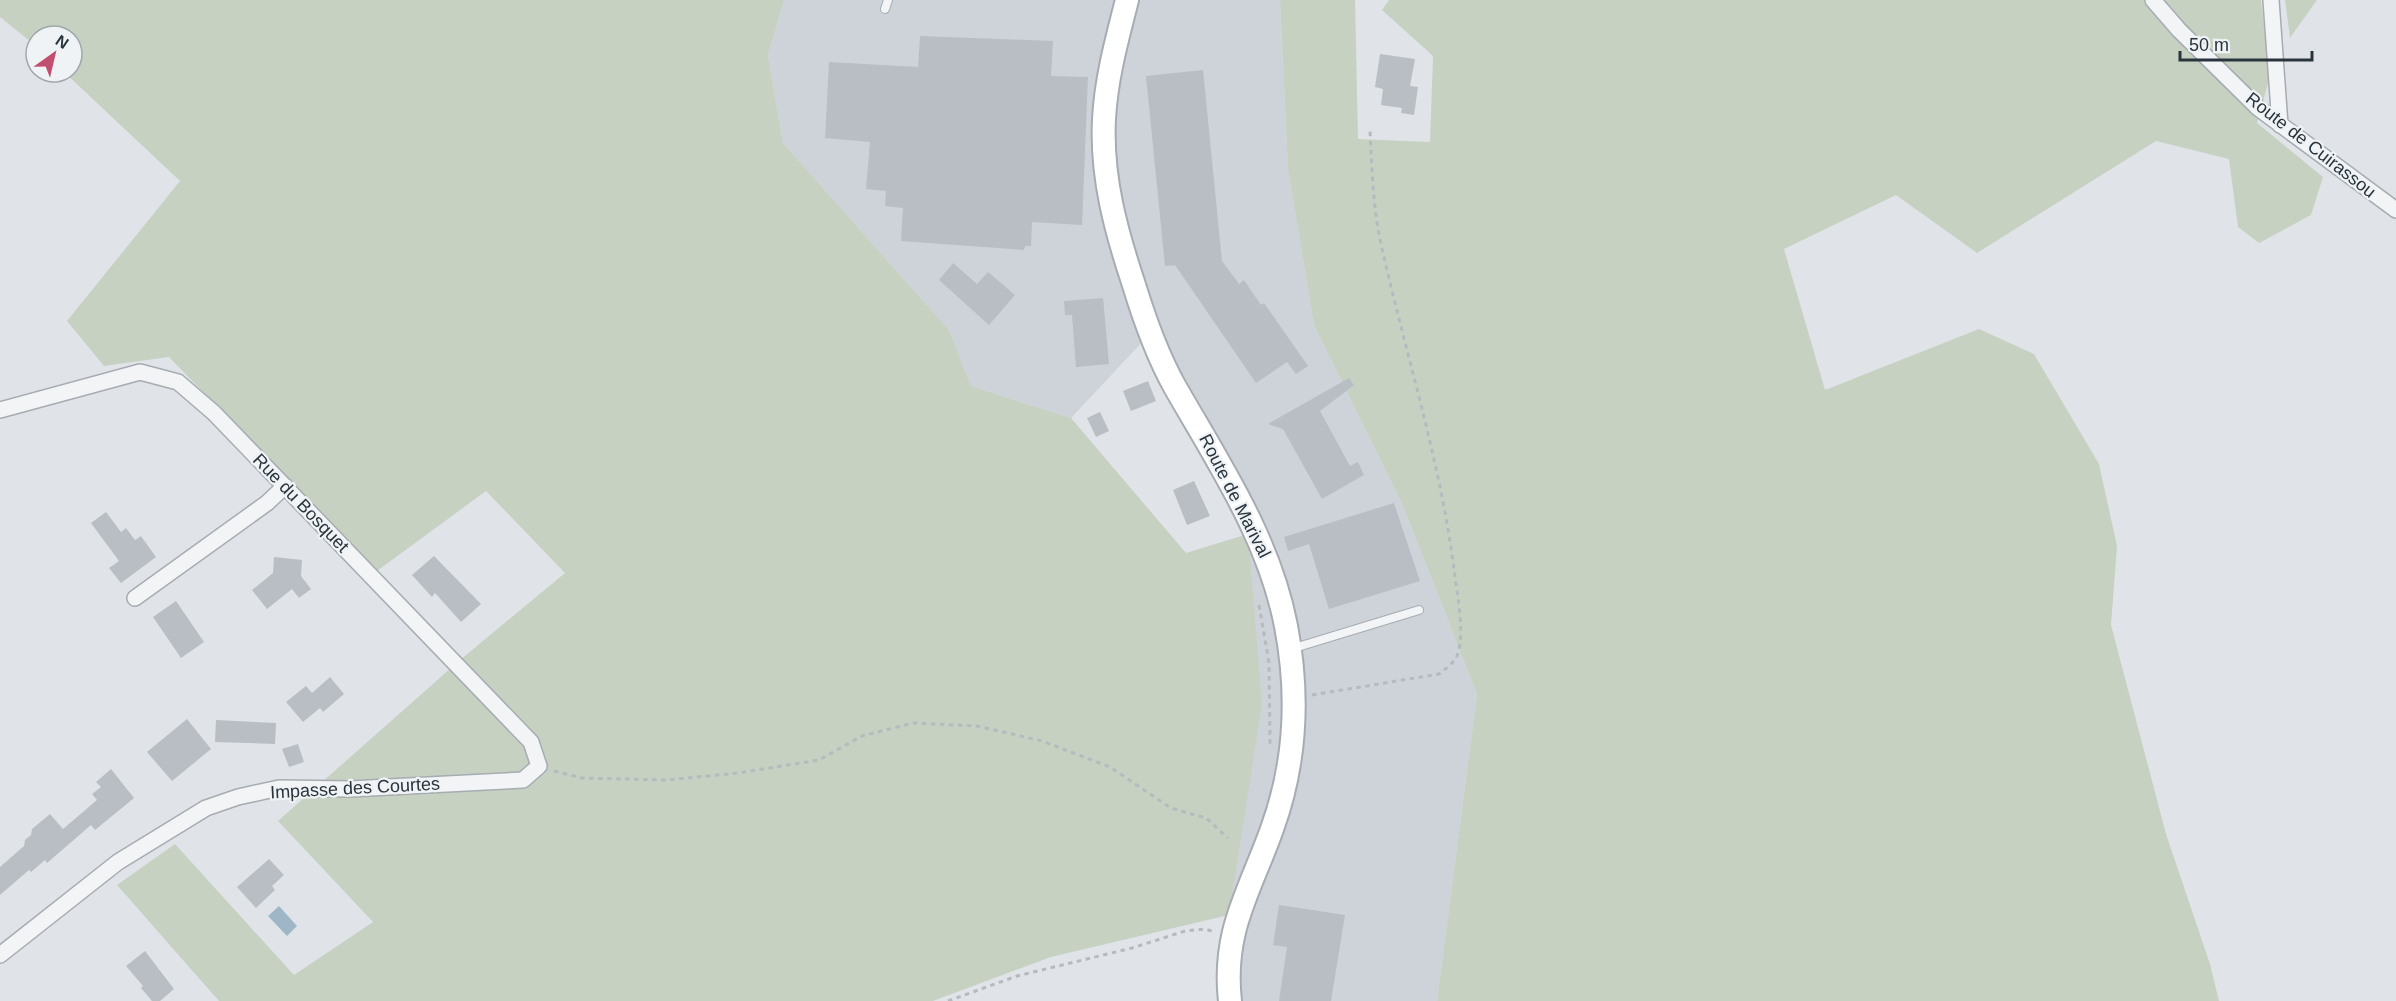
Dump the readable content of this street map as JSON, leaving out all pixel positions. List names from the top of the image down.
{
  "streets": {
    "main road": ["Route de Marival"],
    "street": ["Route de Cuirassou", "Rue du Bosquet", "Impasse des Courtes"]
  },
  "crossings": [
    ["Rue du Bosquet", "Impasse des Courtes"]
  ],
  "scale_bar": "50 m",
  "north": "top right"
}
